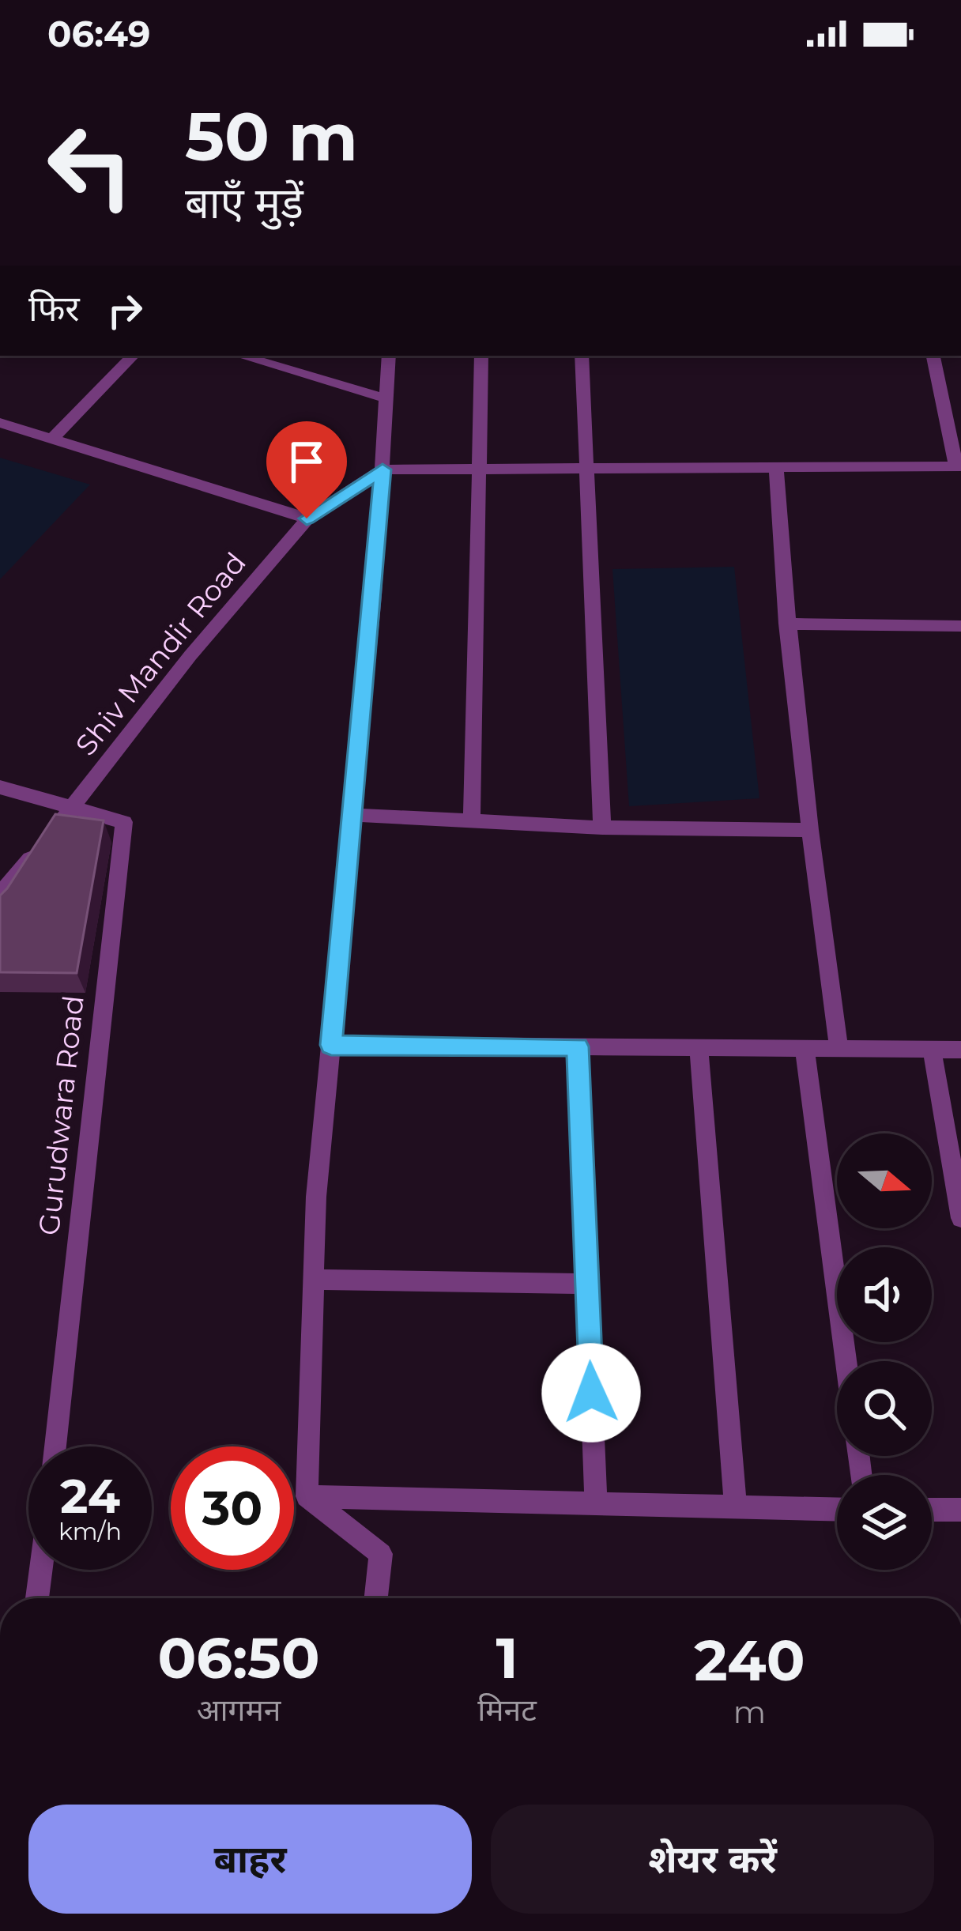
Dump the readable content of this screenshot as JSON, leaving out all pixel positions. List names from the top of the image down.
{
  "streets": {
    "street": ["Shiv Mandir Road", "Gurudwara Road"]
  },
  "crossings": [
    ["Shiv Mandir Road", "Gurudwara Road"]
  ],
  "north": "right",
  "page": {
    "status": "06:49",
    "turn": ["50 m", "बाएँ मुड़ें"],
    "then": "फिर",
    "speed": "24 km/h",
    "limit": "30",
    "eta": [
      "06:50",
      "आगमन",
      "1",
      "मिनट",
      "240",
      "m"
    ],
    "buttons": ["बाहर", "शेयर करें"]
  }
}
